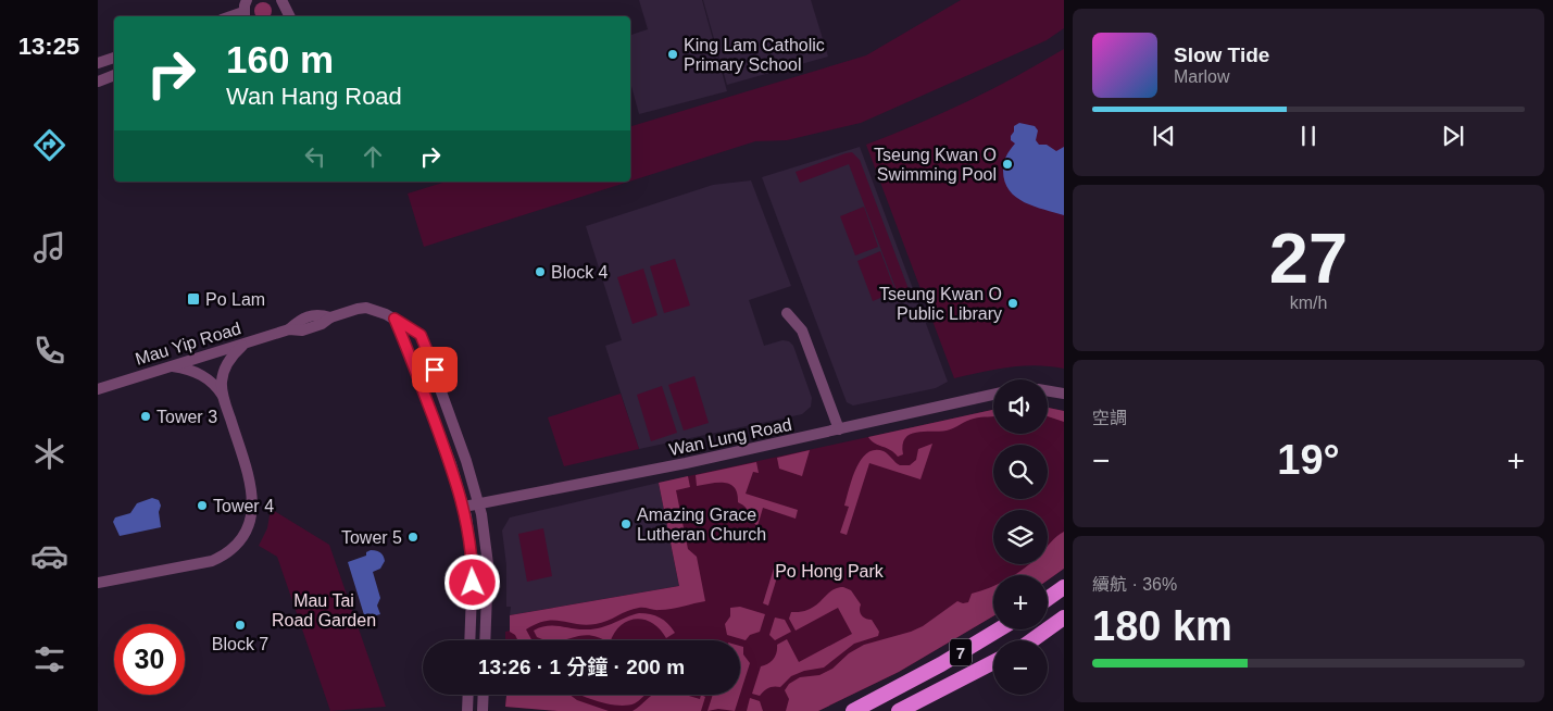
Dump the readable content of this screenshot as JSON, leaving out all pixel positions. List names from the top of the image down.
{
  "streets": {
    "highway": ["7"],
    "street": ["Mau Yip Road", "Wan Lung Road"]
  },
  "crossings": [
    ["Mau Yip Road", "Wan Lung Road"]
  ],
  "parks": ["Po Hong Park", "Mau Tai Road Garden"],
  "places": {
    "other": [
      "King Lam Catholic Primary School",
      "Tseung Kwan O Swimming Pool",
      "Block 4",
      "Tseung Kwan O Public Library",
      "Tower 3",
      "Tower 4",
      "Amazing Grace Lutheran Church",
      "Tower 5",
      "Block 7"
    ],
    "transit": ["Po Lam"]
  },
  "page": {
    "tabs": "13:25",
    "turn": ["160 m", "Wan Hang Road"],
    "song": ["Slow Tide", "Marlow"],
    "tile": [
      ["27", "km/h"],
      "空調",
      ["續航 · 36%", "180 km"]
    ],
    "map_buttons": ["+", "−"],
    "heat": ["−", "19°", "+"],
    "limit": "30",
    "trip": "13:26 · 1 分鐘 · 200 m"
  }
}
